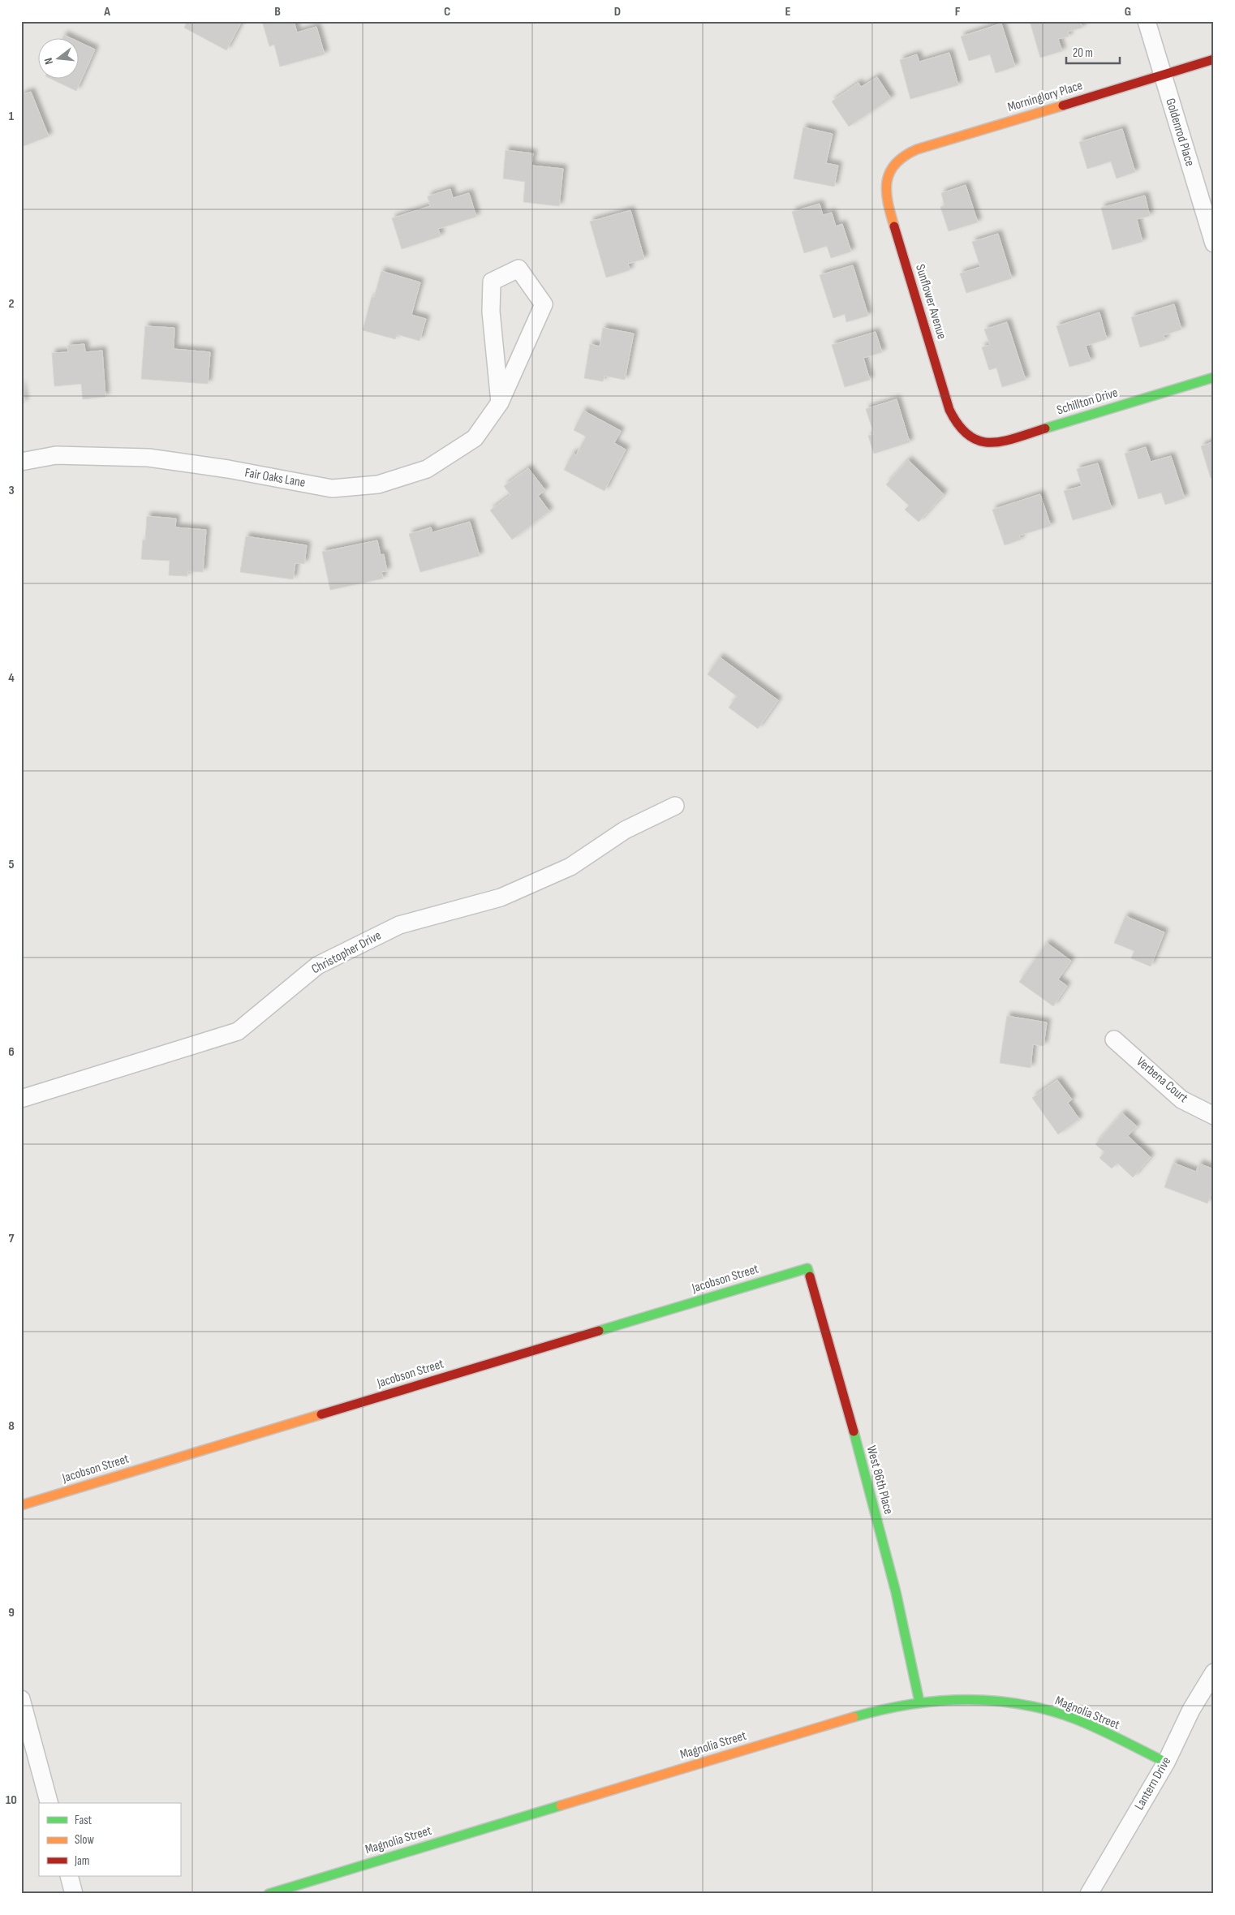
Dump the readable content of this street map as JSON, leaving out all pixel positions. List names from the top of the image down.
{
  "streets": {
    "street": [
      "Morninglory Place",
      "Goldenrod Place",
      "Sunflower Avenue",
      "Schillton Drive",
      "Fair Oaks Lane",
      "Christopher Drive",
      "Verbena Court",
      "Jacobson Street",
      "West 86th Place",
      "Magnolia Street",
      "Lantern Drive"
    ]
  },
  "crossings": [
    ["Morninglory Place", "Goldenrod Place"],
    ["Morninglory Place", "Sunflower Avenue"],
    ["Sunflower Avenue", "Schillton Drive"],
    ["Jacobson Street", "West 86th Place"],
    ["West 86th Place", "Magnolia Street"],
    ["Magnolia Street", "Lantern Drive"]
  ],
  "legend": ["Fast", "Slow", "Jam"],
  "scale_bar": "20 m",
  "north": "left",
  "grid": {
    "columns": [
      "A",
      "B",
      "C",
      "D",
      "E",
      "F",
      "G"
    ],
    "rows": [
      "1",
      "2",
      "3",
      "4",
      "5",
      "6",
      "7",
      "8",
      "9",
      "10"
    ]
  }
}
